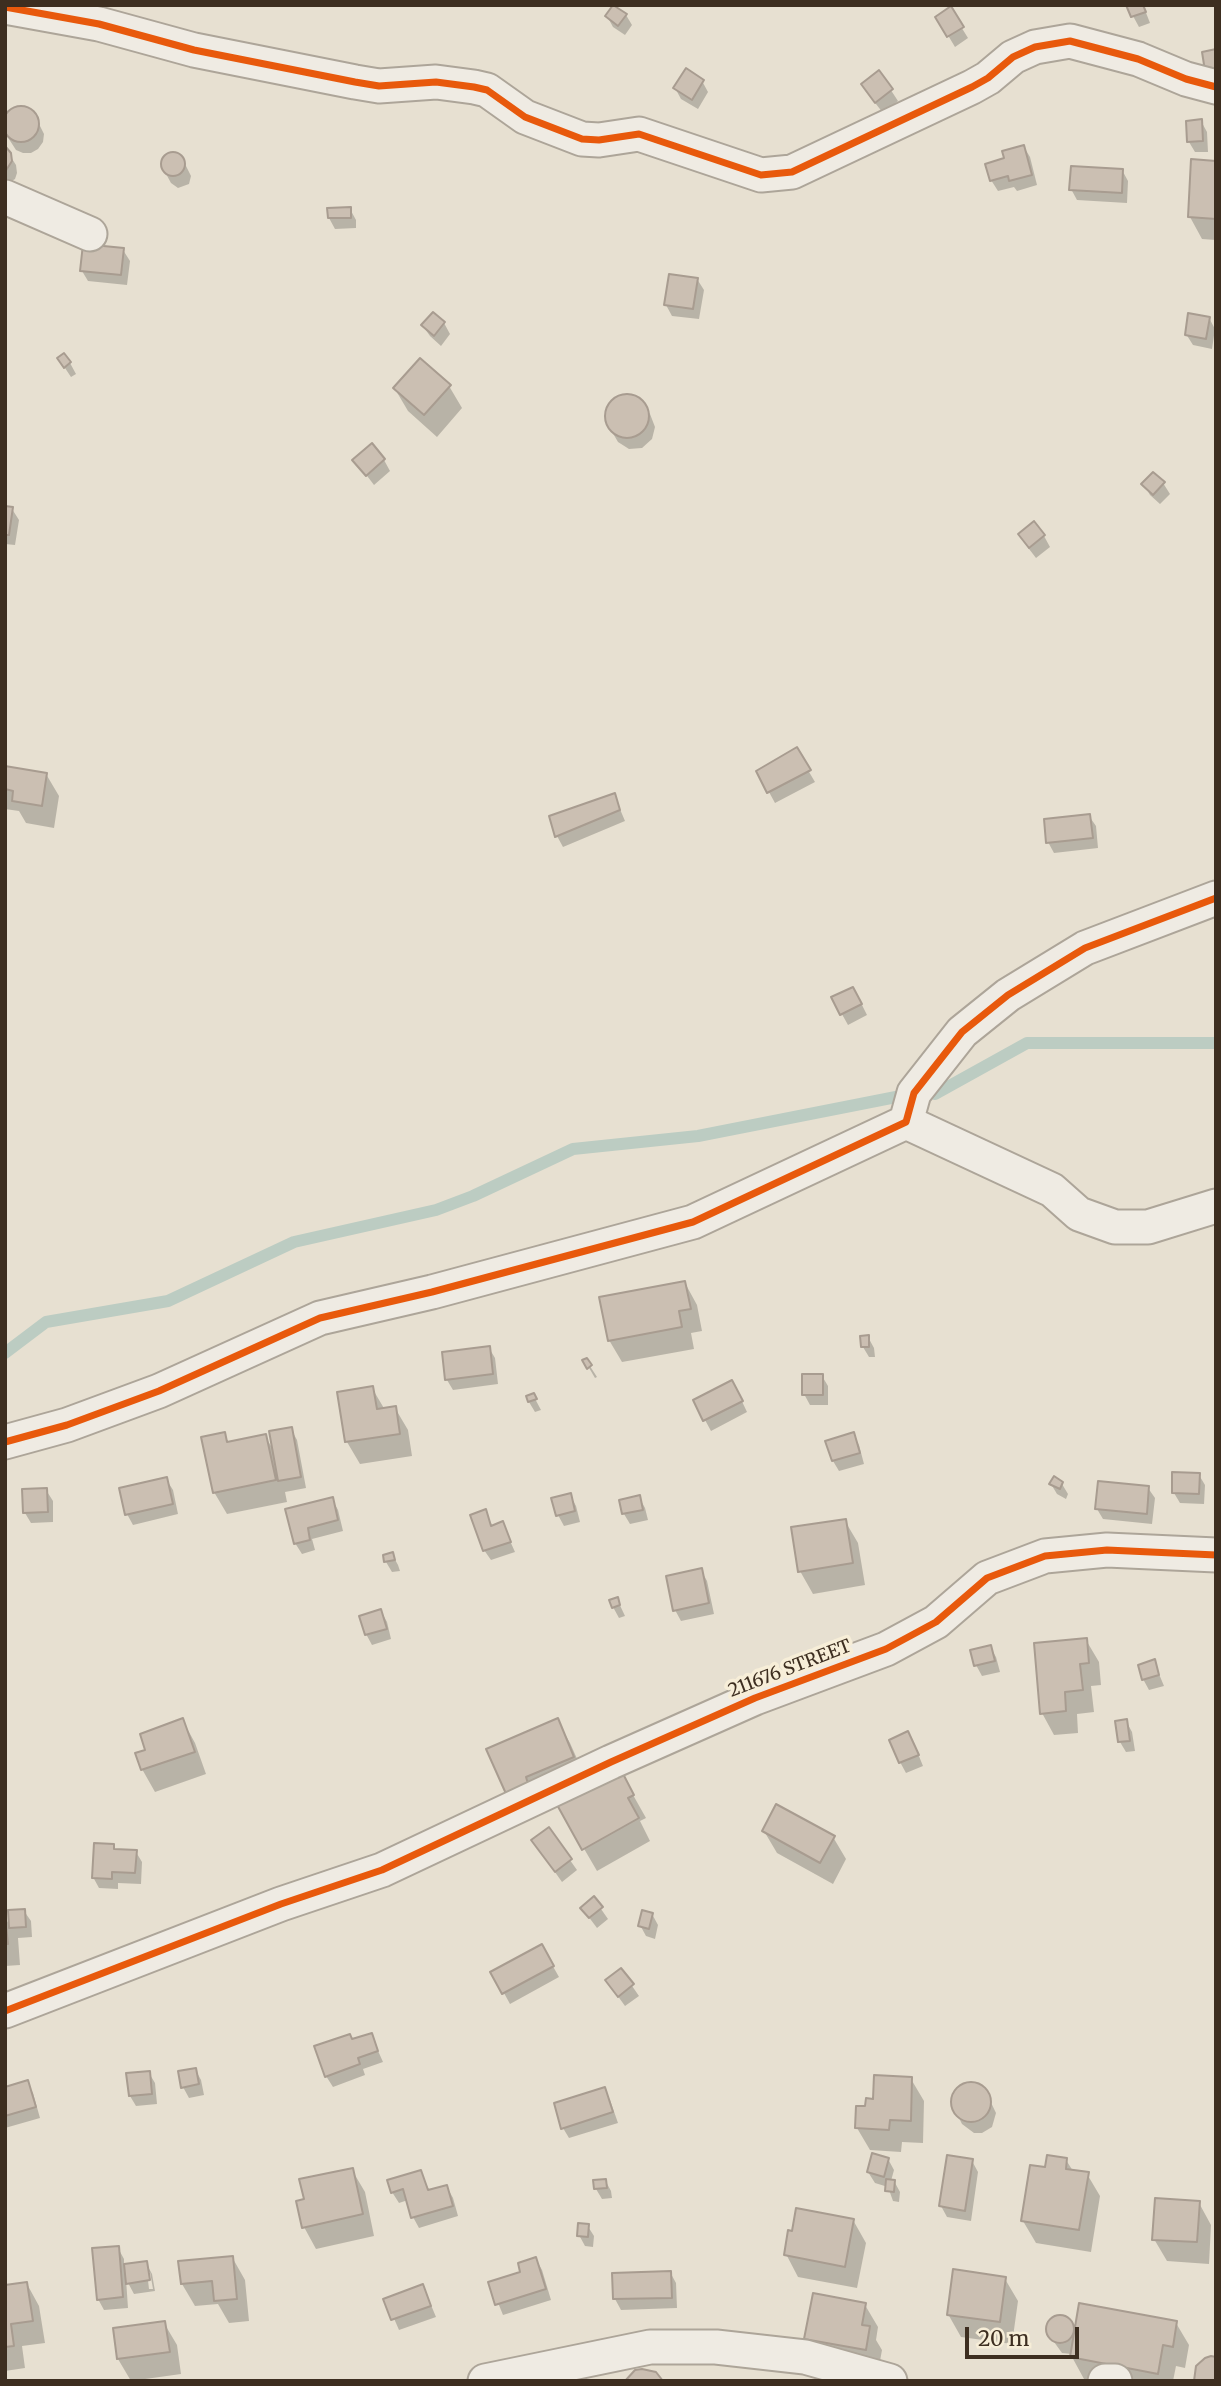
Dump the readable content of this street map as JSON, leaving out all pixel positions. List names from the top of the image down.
{
  "streets": {
    "street": ["211676 STREET"]
  },
  "scale_bar": "20 m"
}
